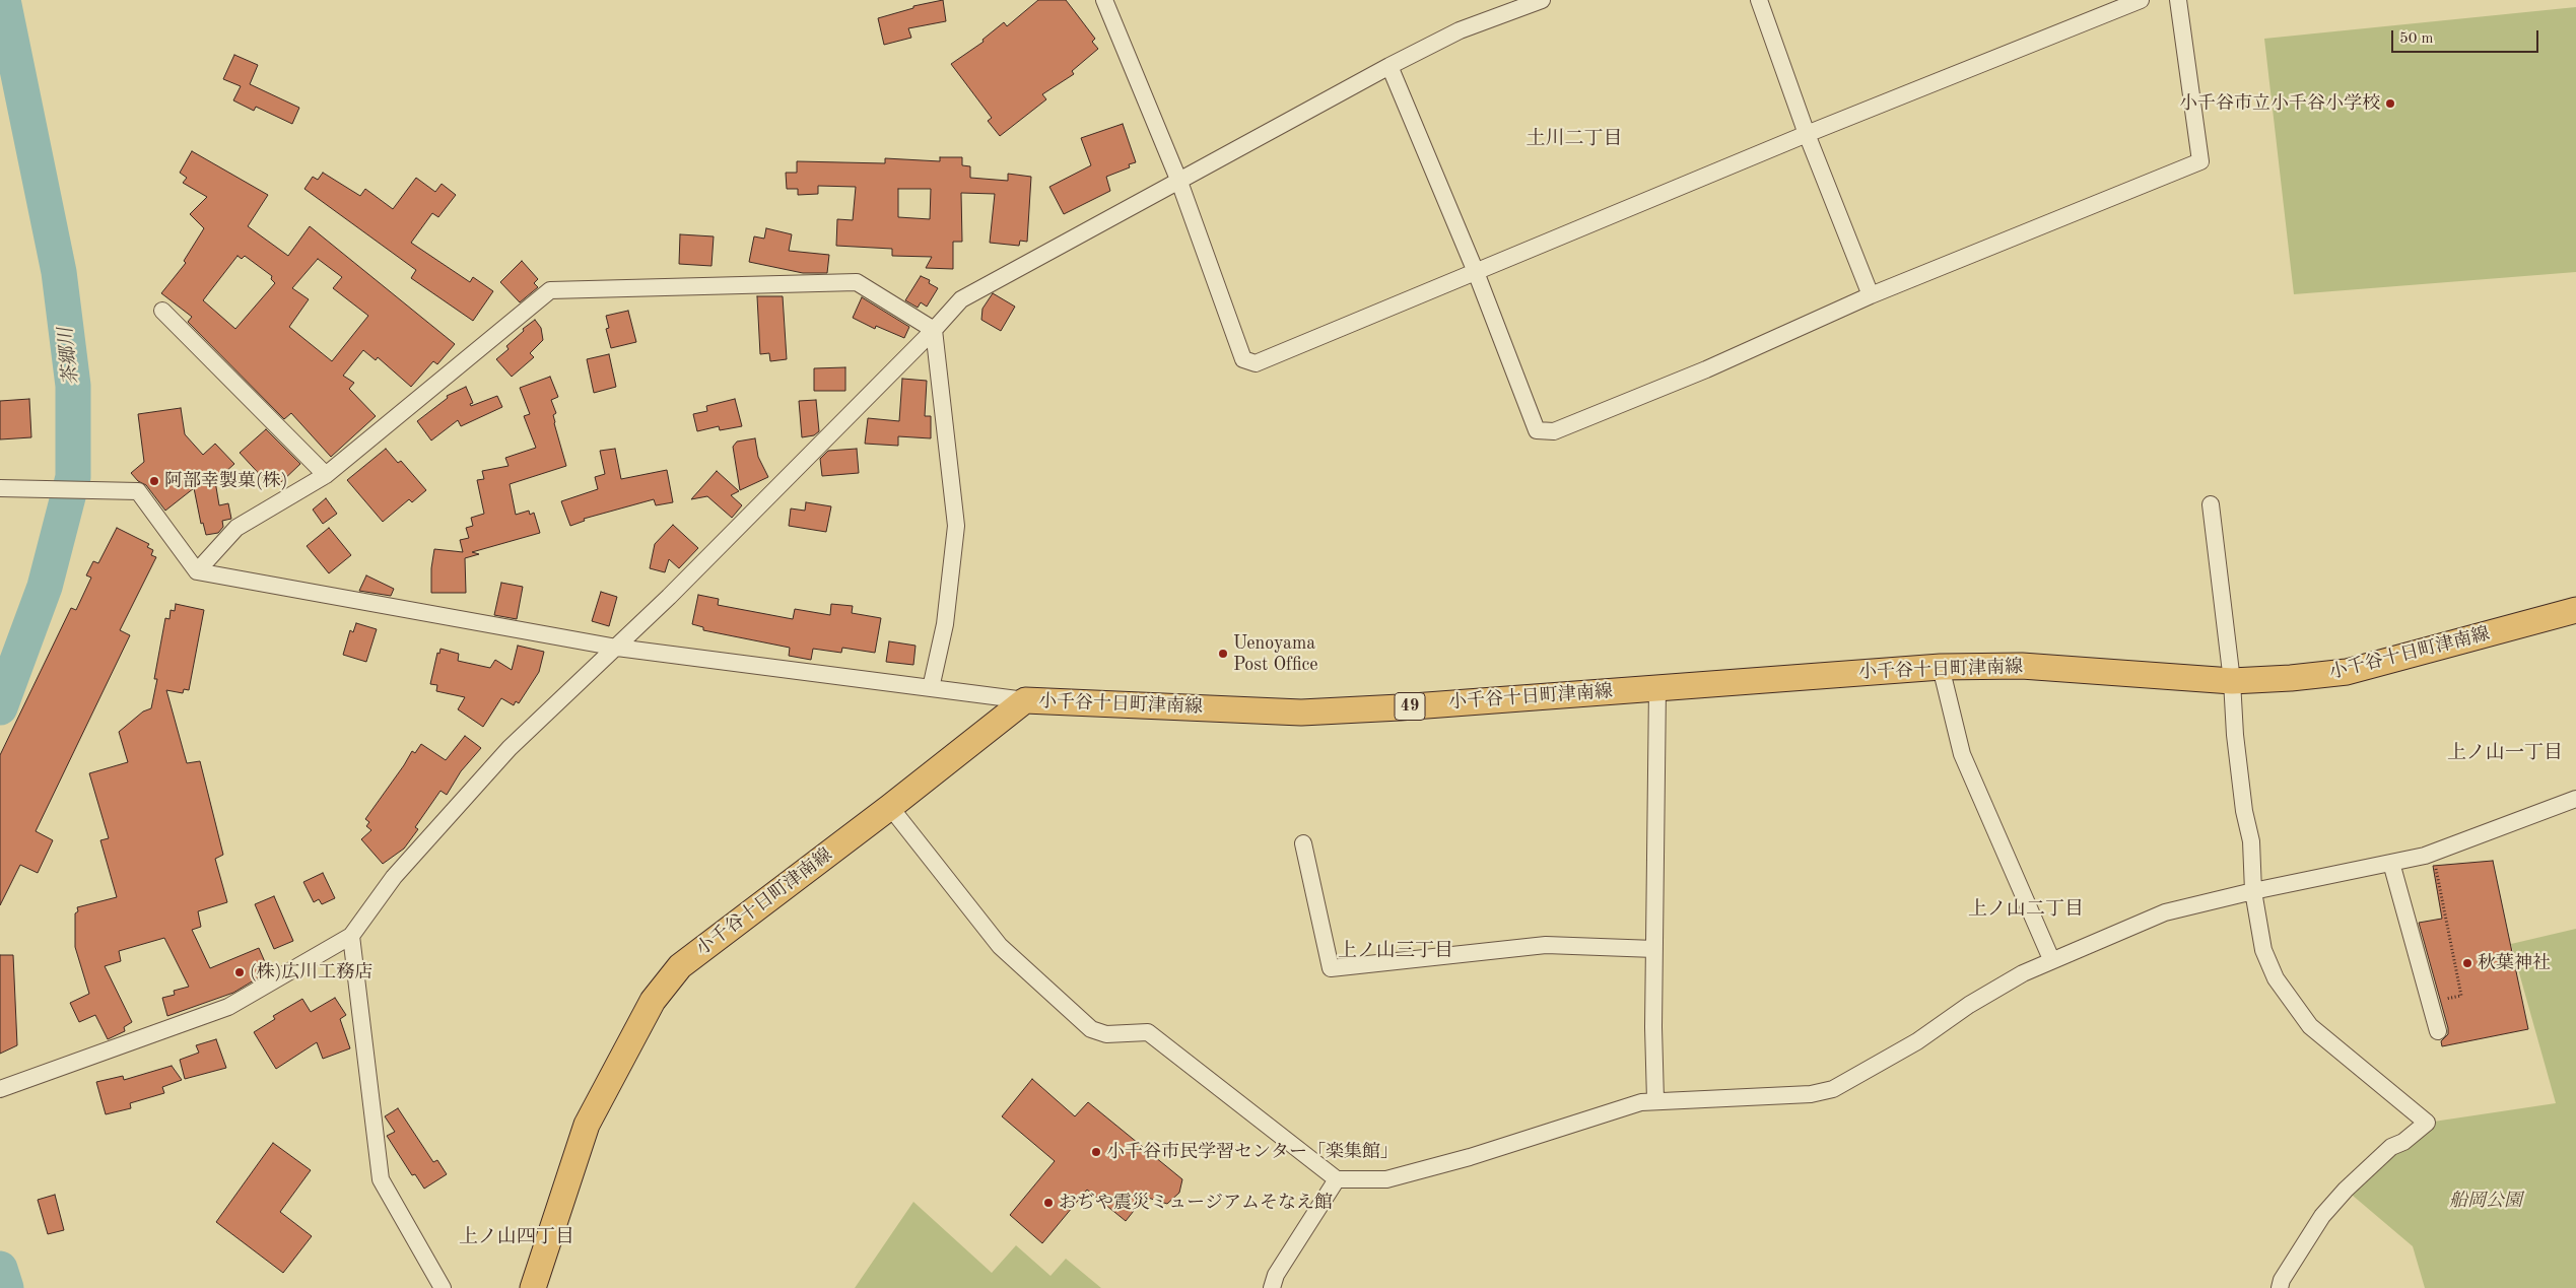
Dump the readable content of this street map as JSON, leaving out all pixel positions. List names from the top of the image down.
{
  "streets": {
    "main road": ["小千谷十日町津南線", "49"]
  },
  "districts": [
    "土川二丁目",
    "上ノ山一丁目",
    "上ノ山二丁目",
    "上ノ山三丁目",
    "上ノ山四丁目"
  ],
  "water": ["茶郷川"],
  "parks": ["船岡公園"],
  "places": [
    "小千谷市立小千谷小学校",
    "阿部幸製菓(株)",
    "Uenoyama Post Office",
    "秋葉神社",
    "(株)広川工務店",
    "小千谷市民学習センター「楽集館」",
    "おぢや震災ミュージアムそなえ館"
  ],
  "scale_bar": "50 m"
}
